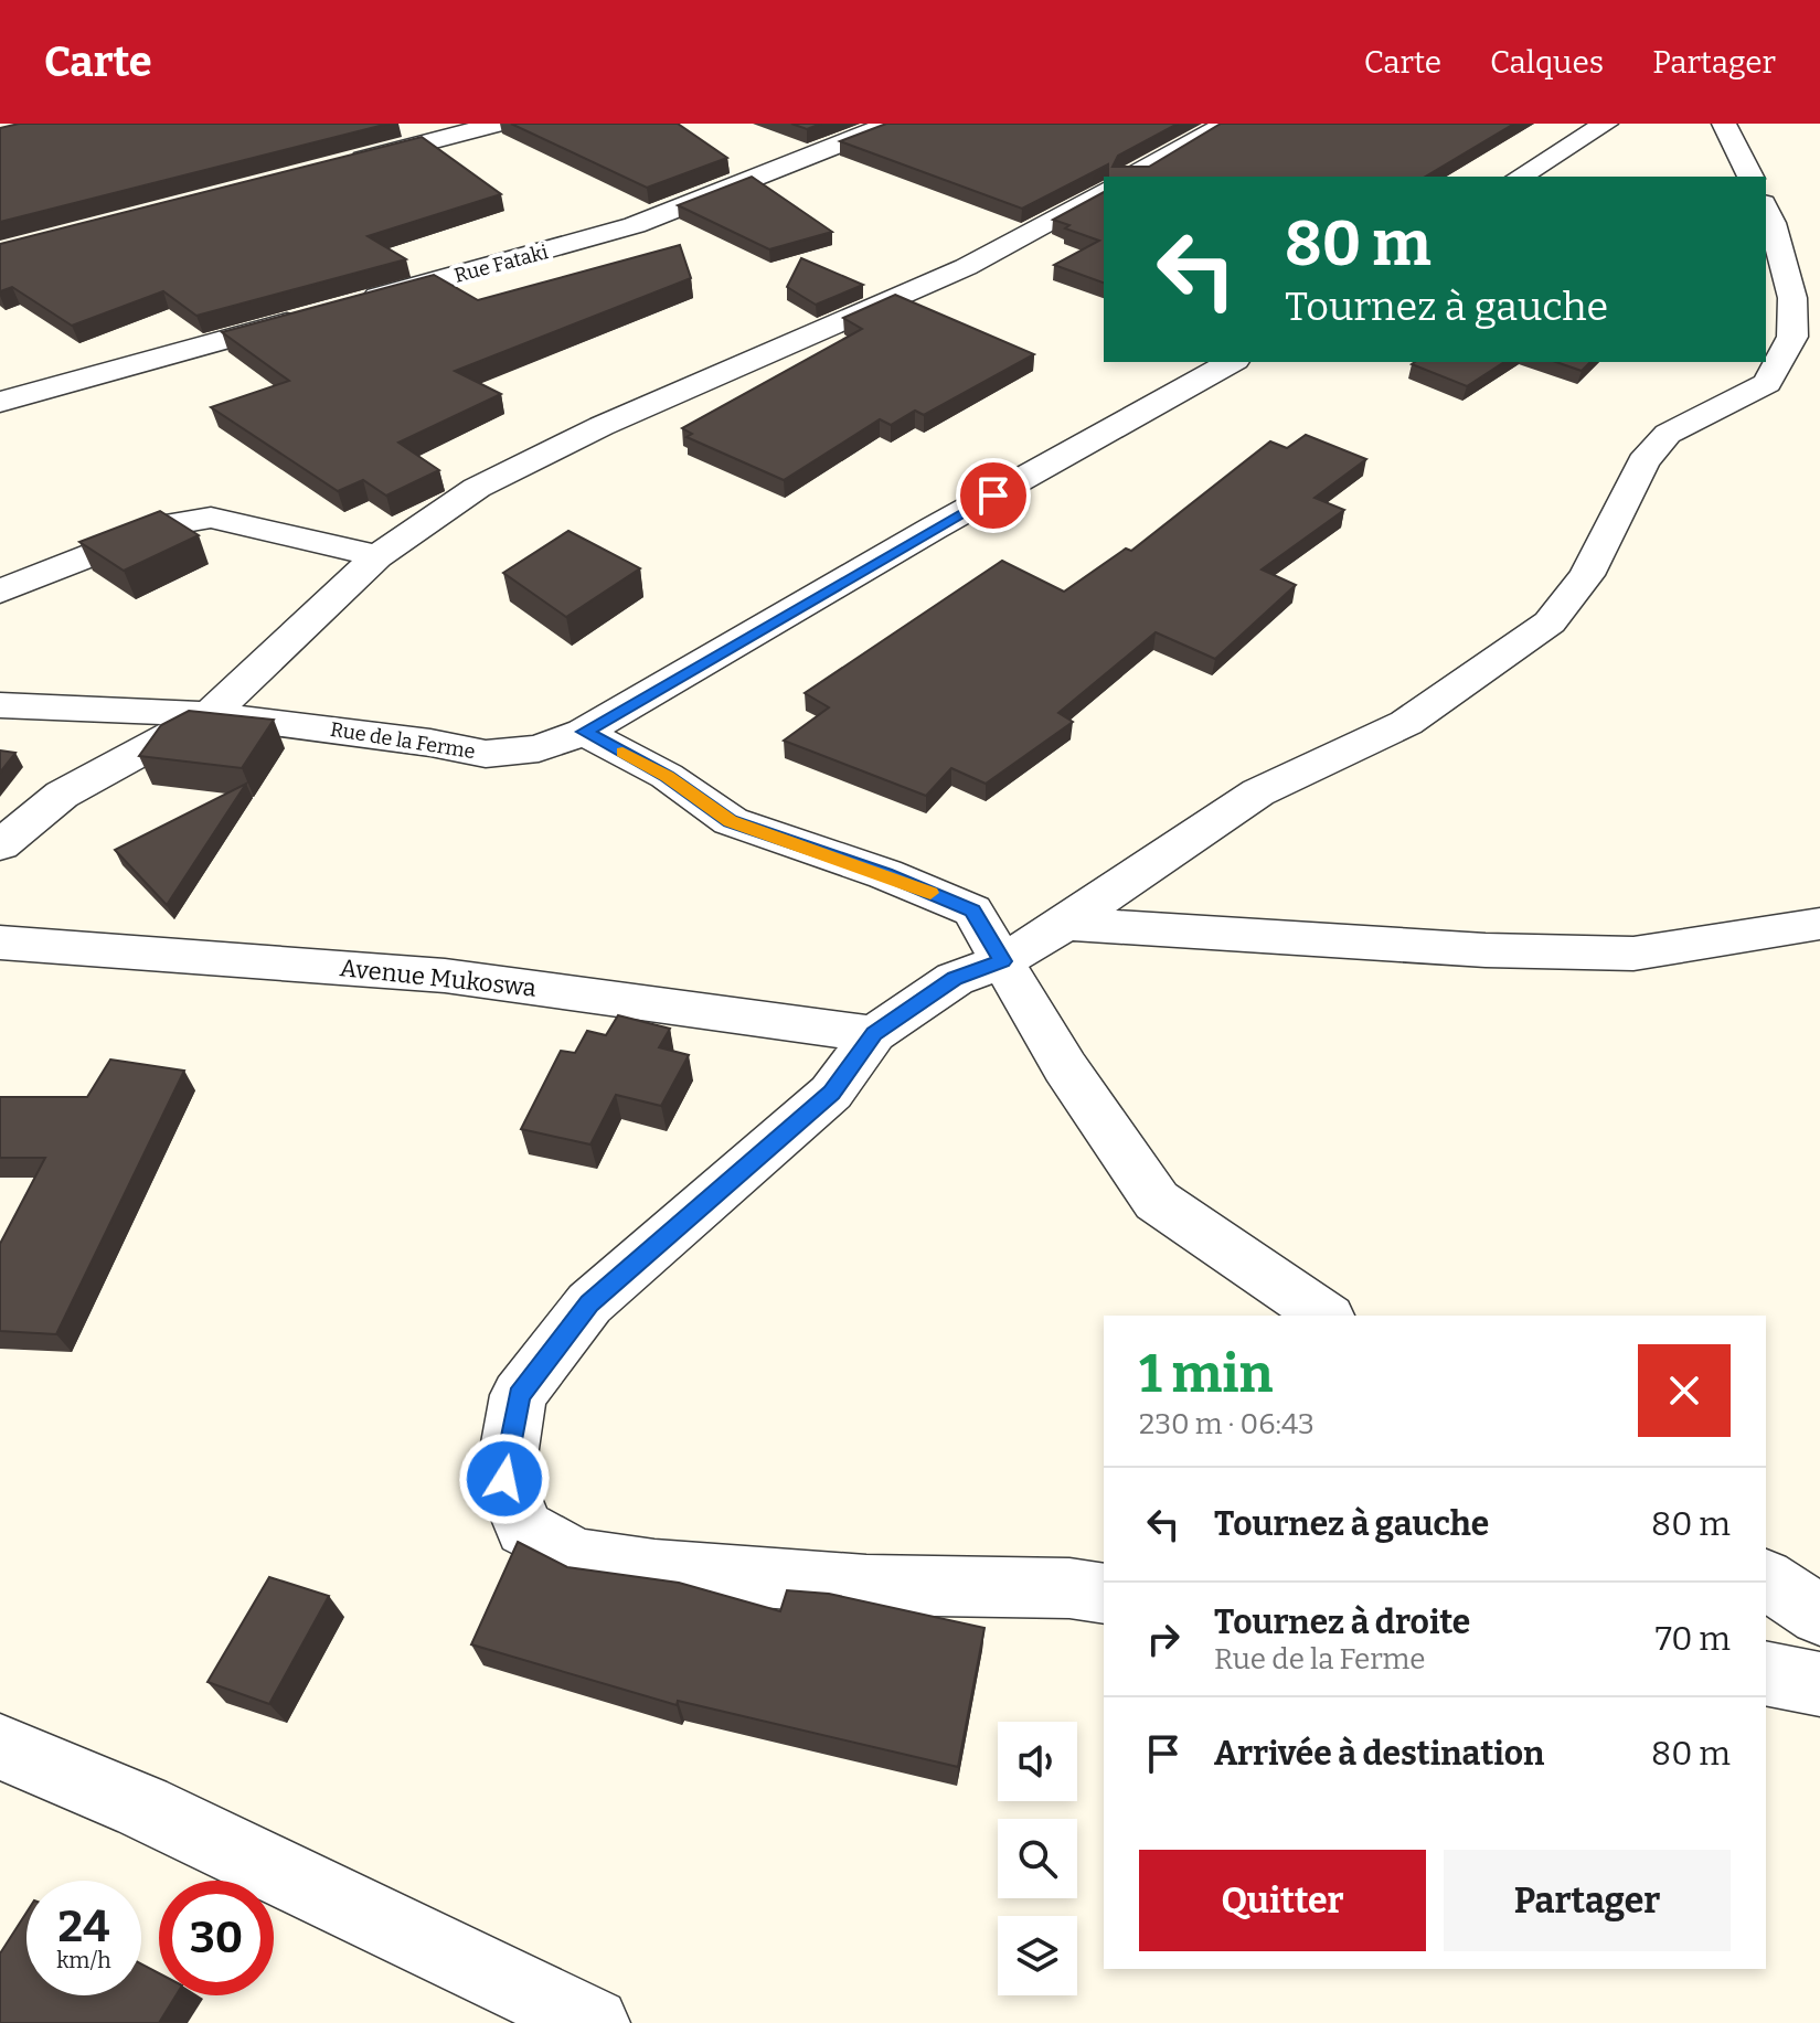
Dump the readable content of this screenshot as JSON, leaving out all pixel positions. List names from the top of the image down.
{
  "streets": {
    "street": ["Rue Fataki", "Rue de la Ferme", "Avenue Mukoswa"]
  },
  "page": {
    "header": "Carte",
    "nav": ["Carte", "Calques", "Partager"],
    "turn": ["80 m", "Tournez à gauche"],
    "heading": ["1 min", "230 m · 06:43"],
    "list": [
      {
        "name": "Tournez à gauche",
        "value": "80 m"
      },
      {
        "name": "Tournez à droite",
        "note": "Rue de la Ferme",
        "value": "70 m"
      },
      {
        "name": "Arrivée à destination",
        "value": "80 m"
      }
    ],
    "buttons": ["Quitter", "Partager"],
    "speed": "24 km/h",
    "limit": "30"
  }
}
